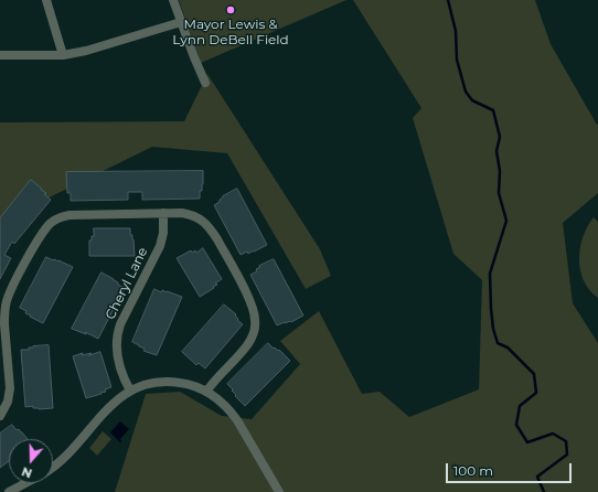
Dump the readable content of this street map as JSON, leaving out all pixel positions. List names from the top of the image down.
{
  "streets": {
    "street": ["Cheryl Lane"]
  },
  "places": ["Mayor Lewis & Lynn DeBell Field"],
  "scale_bar": "100 m",
  "north": "bottom"
}
